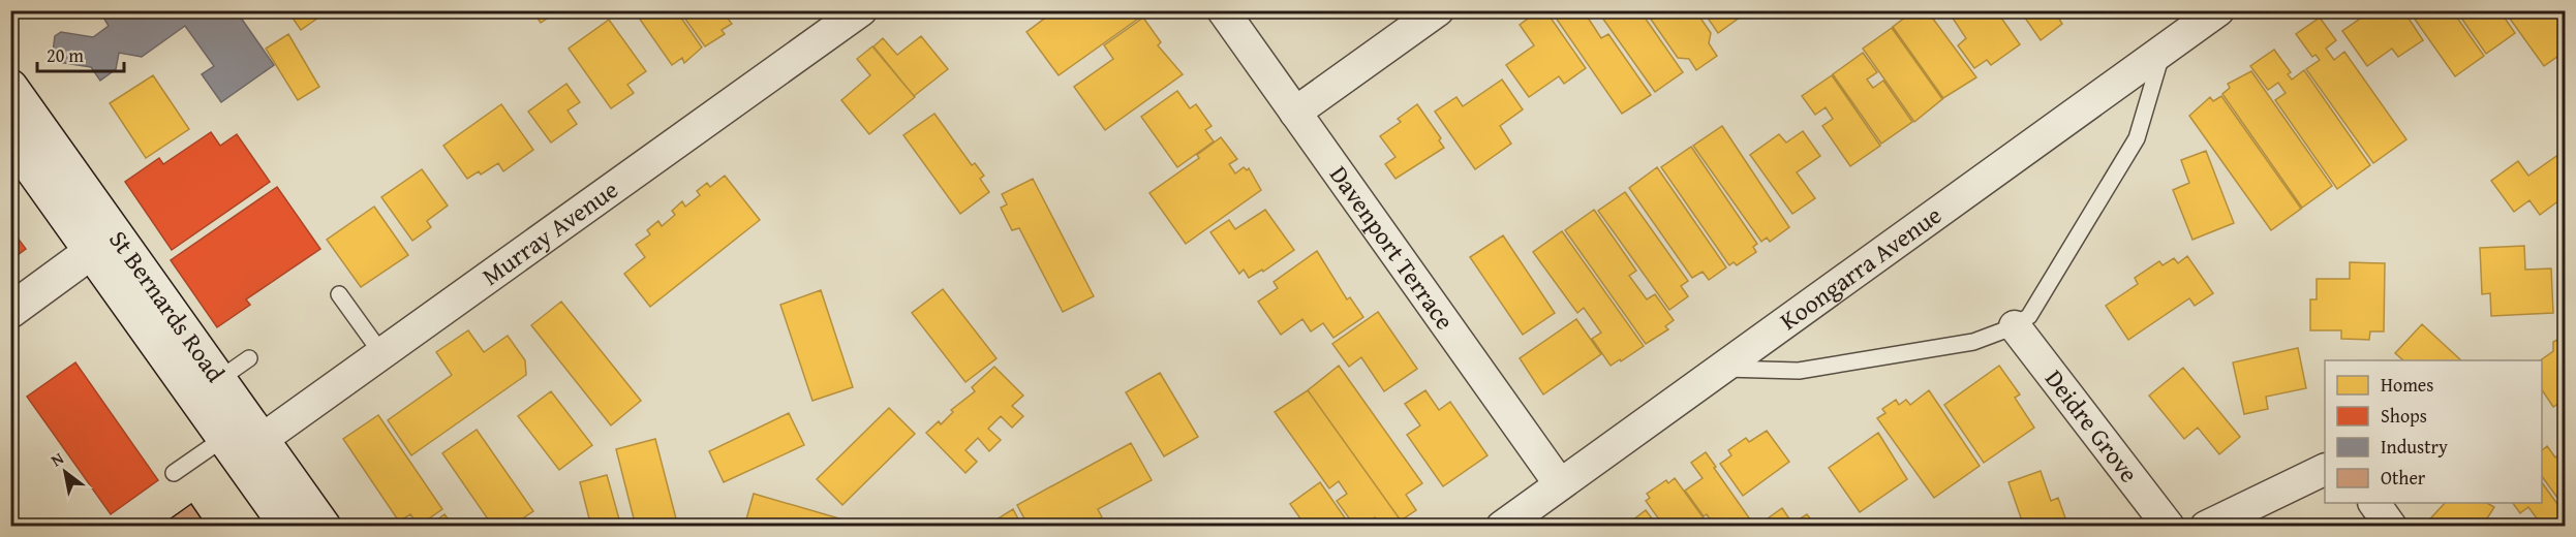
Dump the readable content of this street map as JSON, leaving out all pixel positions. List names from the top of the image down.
{
  "streets": {
    "main road": ["St Bernards Road"],
    "street": [
      "Murray Avenue",
      "Davenport Terrace",
      "Koongarra Avenue",
      "Deidre Grove"
    ]
  },
  "crossings": [
    ["Murray Avenue", "St Bernards Road"],
    ["Davenport Terrace", "Koongarra Avenue"]
  ],
  "legend": [
    "Homes",
    "Shops",
    "Industry",
    "Other"
  ],
  "scale_bar": "20 m",
  "north": "top left"
}
